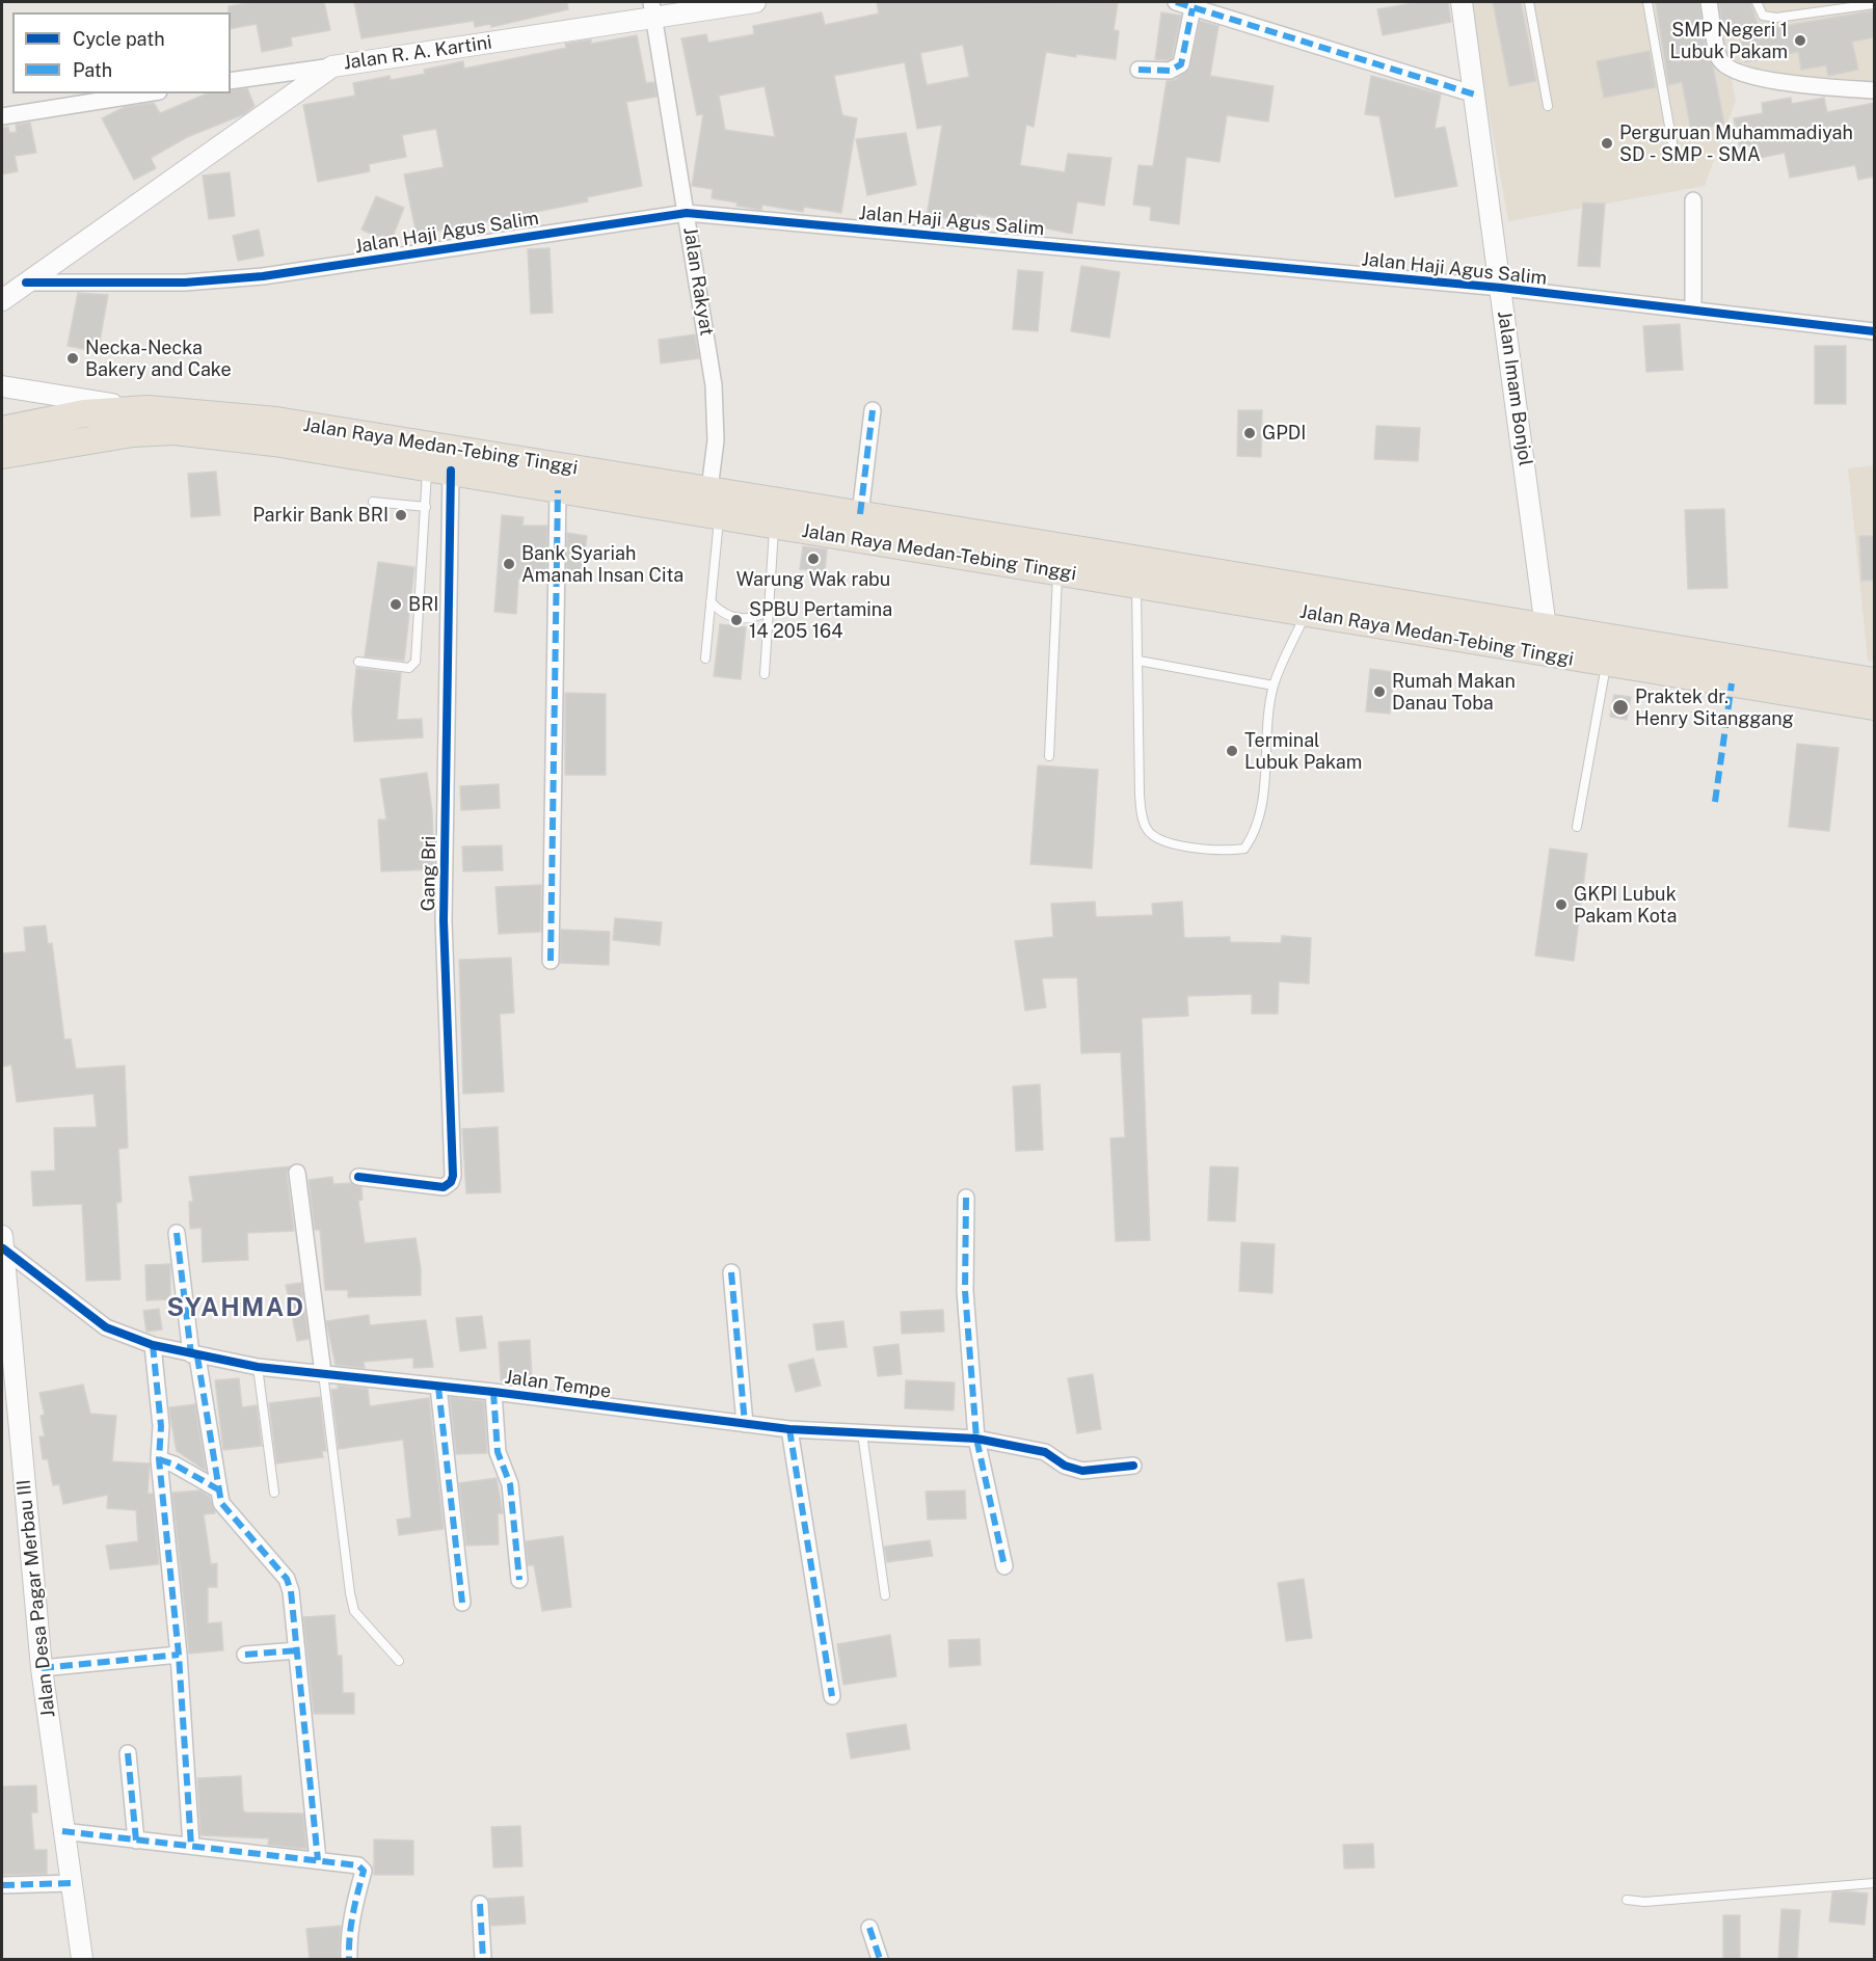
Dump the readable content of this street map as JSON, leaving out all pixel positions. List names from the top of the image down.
{
  "streets": {
    "highway": ["Jalan Raya Medan-Tebing Tinggi"],
    "street": [
      "Jalan R. A. Kartini",
      "Jalan Haji Agus Salim",
      "Jalan Rakyat",
      "Jalan Imam Bonjol",
      "Gang Bri",
      "Jalan Tempe",
      "Jalan Desa Pagar Merbau III"
    ]
  },
  "crossings": [
    ["Jalan R. A. Kartini", "Jalan Haji Agus Salim"],
    ["Jalan R. A. Kartini", "Jalan Rakyat"],
    ["Jalan Haji Agus Salim", "Jalan Rakyat"],
    ["Jalan Haji Agus Salim", "Jalan Imam Bonjol"],
    ["Jalan Rakyat", "Jalan Raya Medan-Tebing Tinggi"],
    ["Jalan Imam Bonjol", "Jalan Raya Medan-Tebing Tinggi"],
    ["Jalan Raya Medan-Tebing Tinggi", "Gang Bri"],
    ["Jalan Tempe", "Jalan Desa Pagar Merbau III"]
  ],
  "districts": ["SYAHMAD"],
  "places": [
    "SMP Negeri 1 Lubuk Pakam",
    "Perguruan Muhammadiyah SD - SMP - SMA",
    "Necka-Necka Bakery and Cake",
    "GPDI",
    "Parkir Bank BRI",
    "Warung Wak rabu",
    "Bank Syariah Amanah Insan Cita",
    "BRI",
    "SPBU Pertamina 14 205 164",
    "Rumah Makan Danau Toba",
    "Praktek dr. Henry Sitanggang",
    "Terminal Lubuk Pakam",
    "GKPI Lubuk Pakam Kota"
  ],
  "legend": ["Cycle path", "Path"]
}
